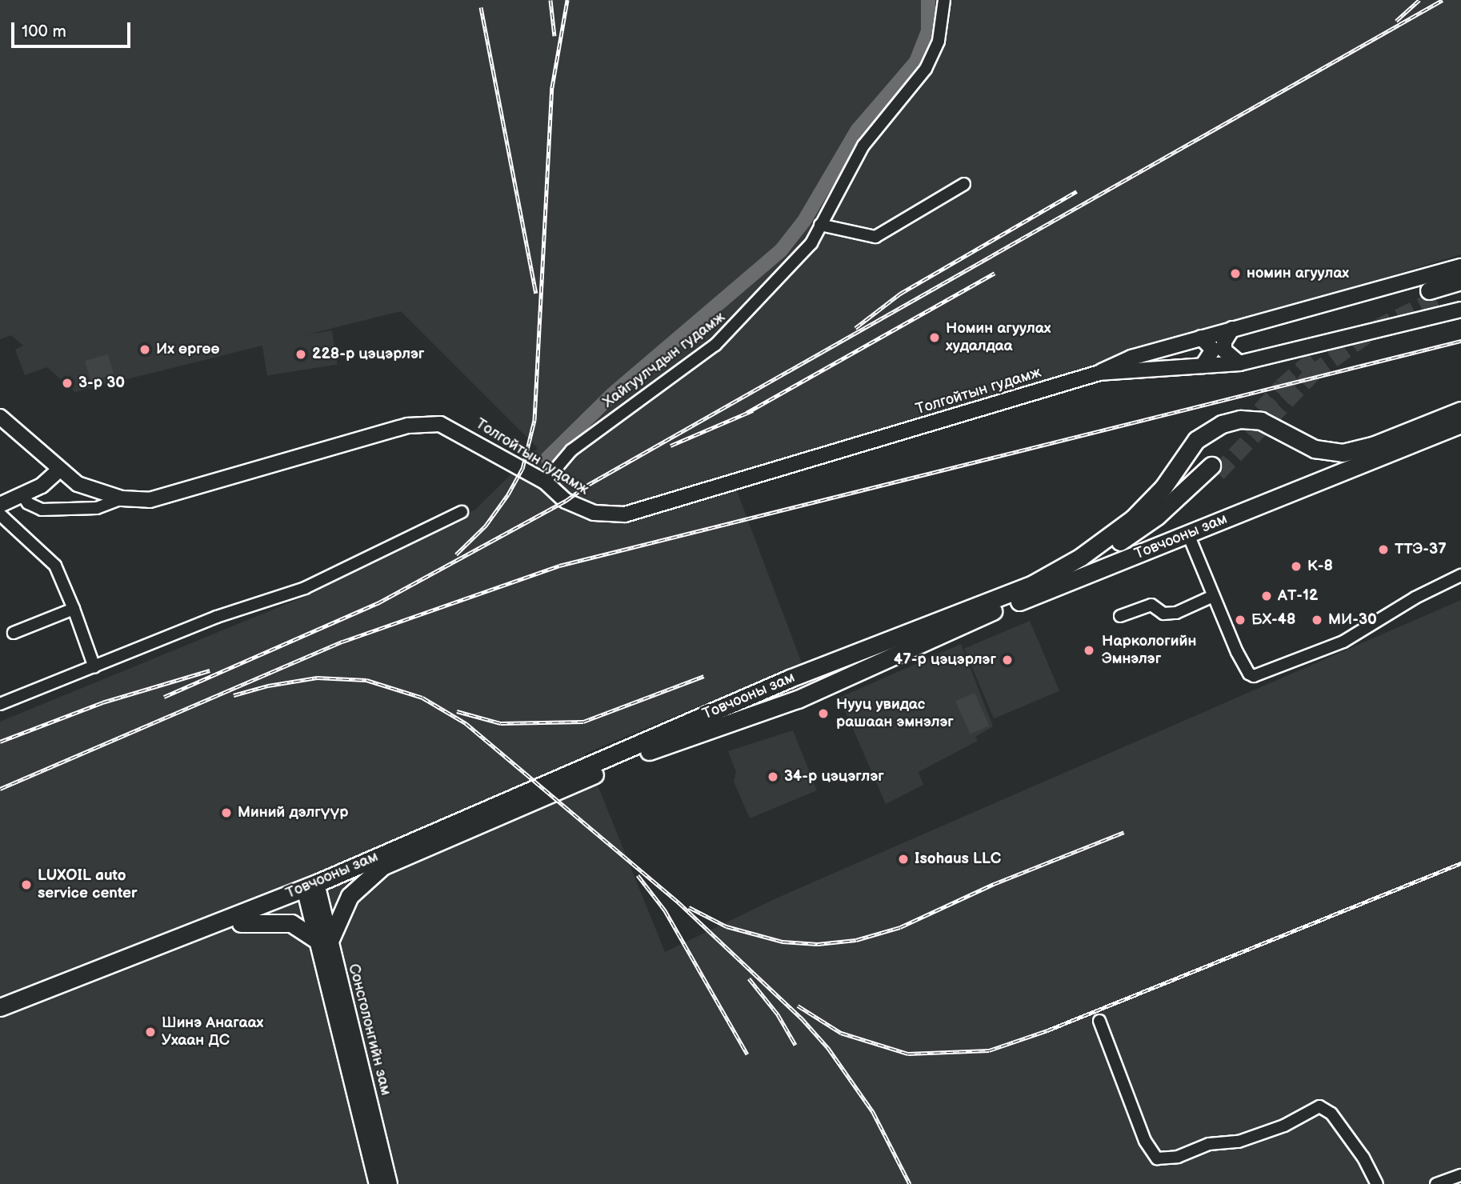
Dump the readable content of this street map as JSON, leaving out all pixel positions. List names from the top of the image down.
{
  "streets": {
    "highway": ["Товчооны зам"],
    "main road": ["Толгойтын гудамж", "Сонсголонгийн зам"],
    "street": ["Хайгуулчдын гудамж"]
  },
  "crossings": [
    ["Хайгуулчдын гудамж", "Толгойтын гудамж"],
    ["Товчооны зам", "Сонсголонгийн зам"]
  ],
  "places": [
    "номин агуулах",
    "Номин агуулах худалдаа",
    "Их өргөө",
    "228-р цэцэрлэг",
    "3-р 30",
    "ТТЭ-37",
    "К-8",
    "АТ-12",
    "БХ-48",
    "МИ-30",
    "Наркологийн Эмнэлэг",
    "47-р цэцэрлэг",
    "Нууц увидас рашаан эмнэлэг",
    "34-р цэцэглэг",
    "Миний дэлгүүр",
    "Isohaus LLC",
    "LUXOIL auto service center",
    "Шинэ Анагаах Ухаан ДС"
  ],
  "scale_bar": "100 m"
}
